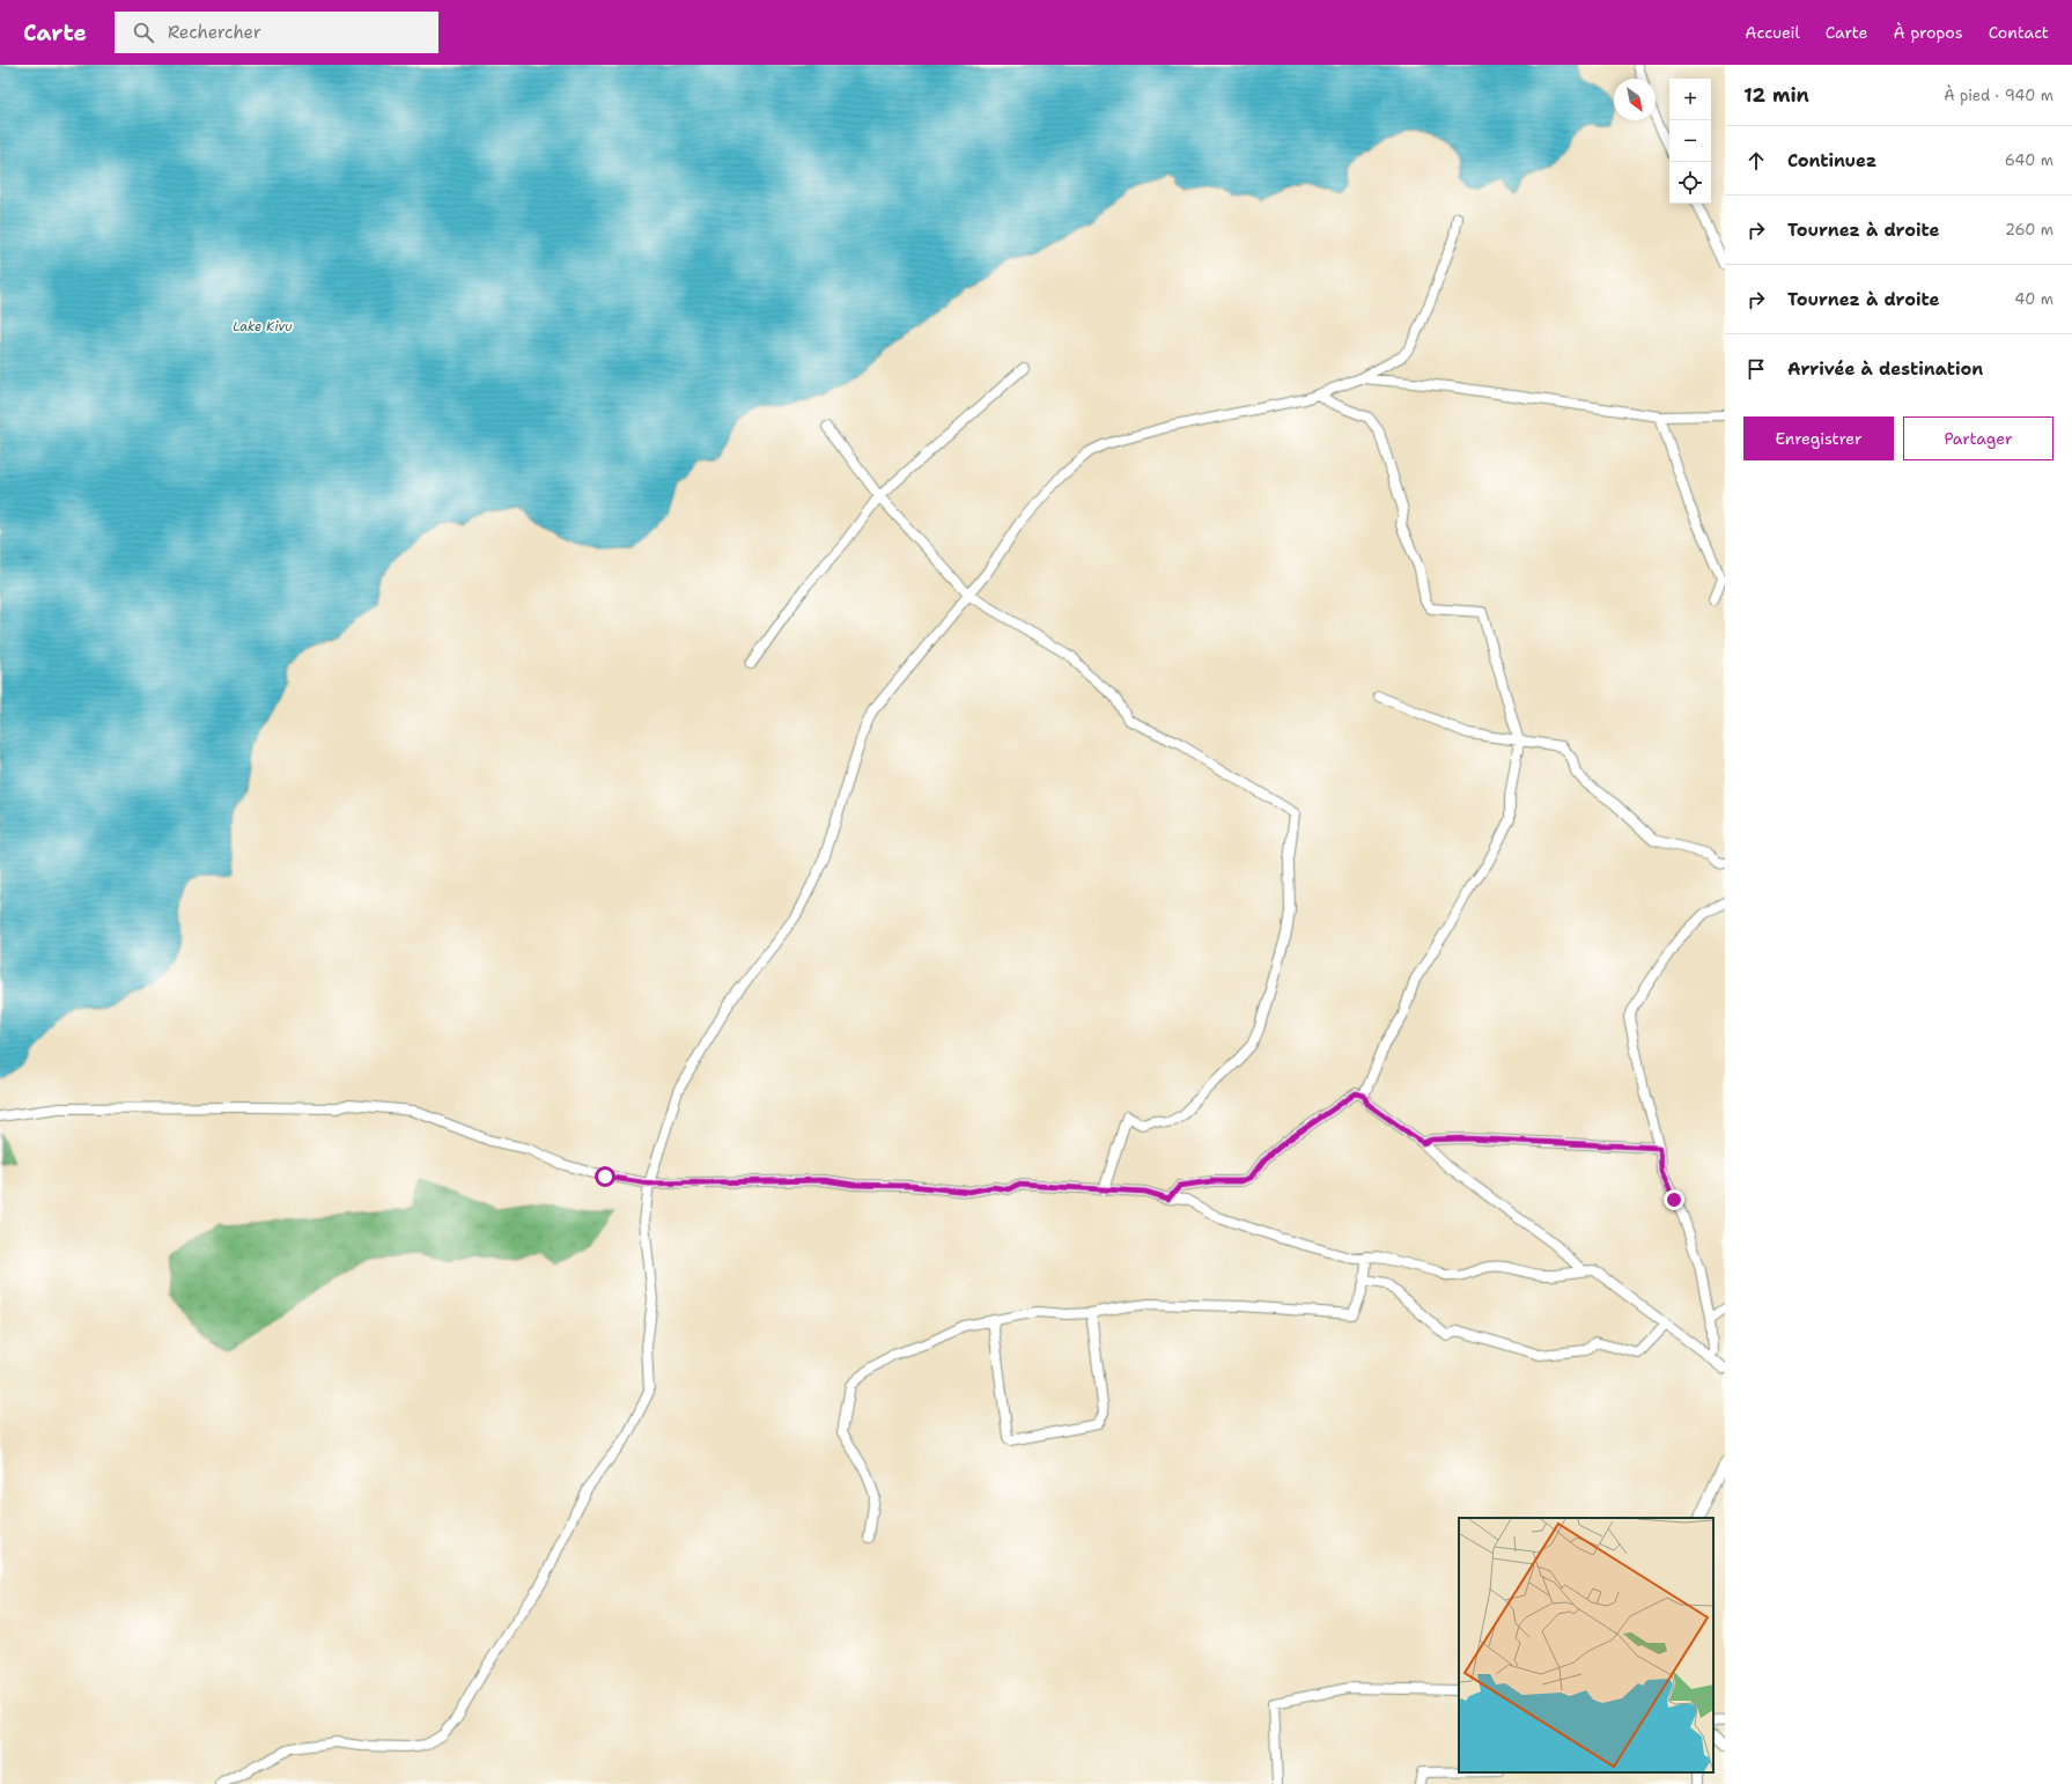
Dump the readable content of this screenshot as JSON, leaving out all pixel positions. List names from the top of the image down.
{
  "water": ["Lake Kivu"],
  "north": "bottom right",
  "page": {
    "header": "Carte",
    "search": "Rechercher",
    "nav": [
      "Accueil",
      "Carte",
      "À propos",
      "Contact"
    ],
    "heading": ["12 min", "À pied · 940 m"],
    "map_buttons": ["+", "−"],
    "list": [
      ["Continuez", "640 m"],
      ["Tournez à droite", "260 m"],
      ["Tournez à droite", "40 m"],
      "Arrivée à destination"
    ],
    "buttons": ["Enregistrer", "Partager"]
  }
}
